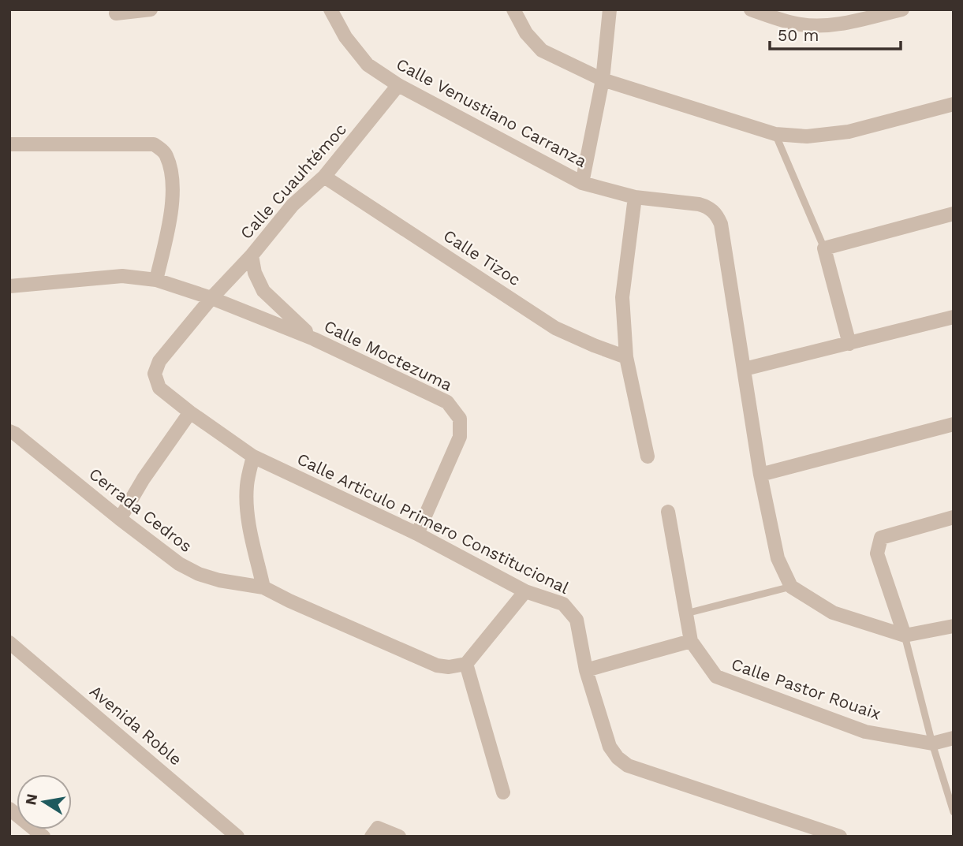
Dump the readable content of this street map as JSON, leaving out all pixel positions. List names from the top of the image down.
{
  "streets": {
    "street": [
      "Calle Venustiano Carranza",
      "Calle Cuauhtémoc",
      "Calle Tizoc",
      "Calle Moctezuma",
      "Cerrada Cedros",
      "Calle Articulo Primero Constitucional",
      "Calle Pastor Rouaix",
      "Avenida Roble"
    ]
  },
  "crossings": [
    ["Calle Venustiano Carranza", "Calle Cuauhtémoc"],
    ["Calle Cuauhtémoc", "Calle Tizoc"],
    ["Calle Cuauhtémoc", "Calle Moctezuma"],
    ["Calle Cuauhtémoc", "Calle Articulo Primero Constitucional"],
    ["Calle Moctezuma", "Calle Articulo Primero Constitucional"]
  ],
  "scale_bar": "50 m",
  "north": "left"
}
